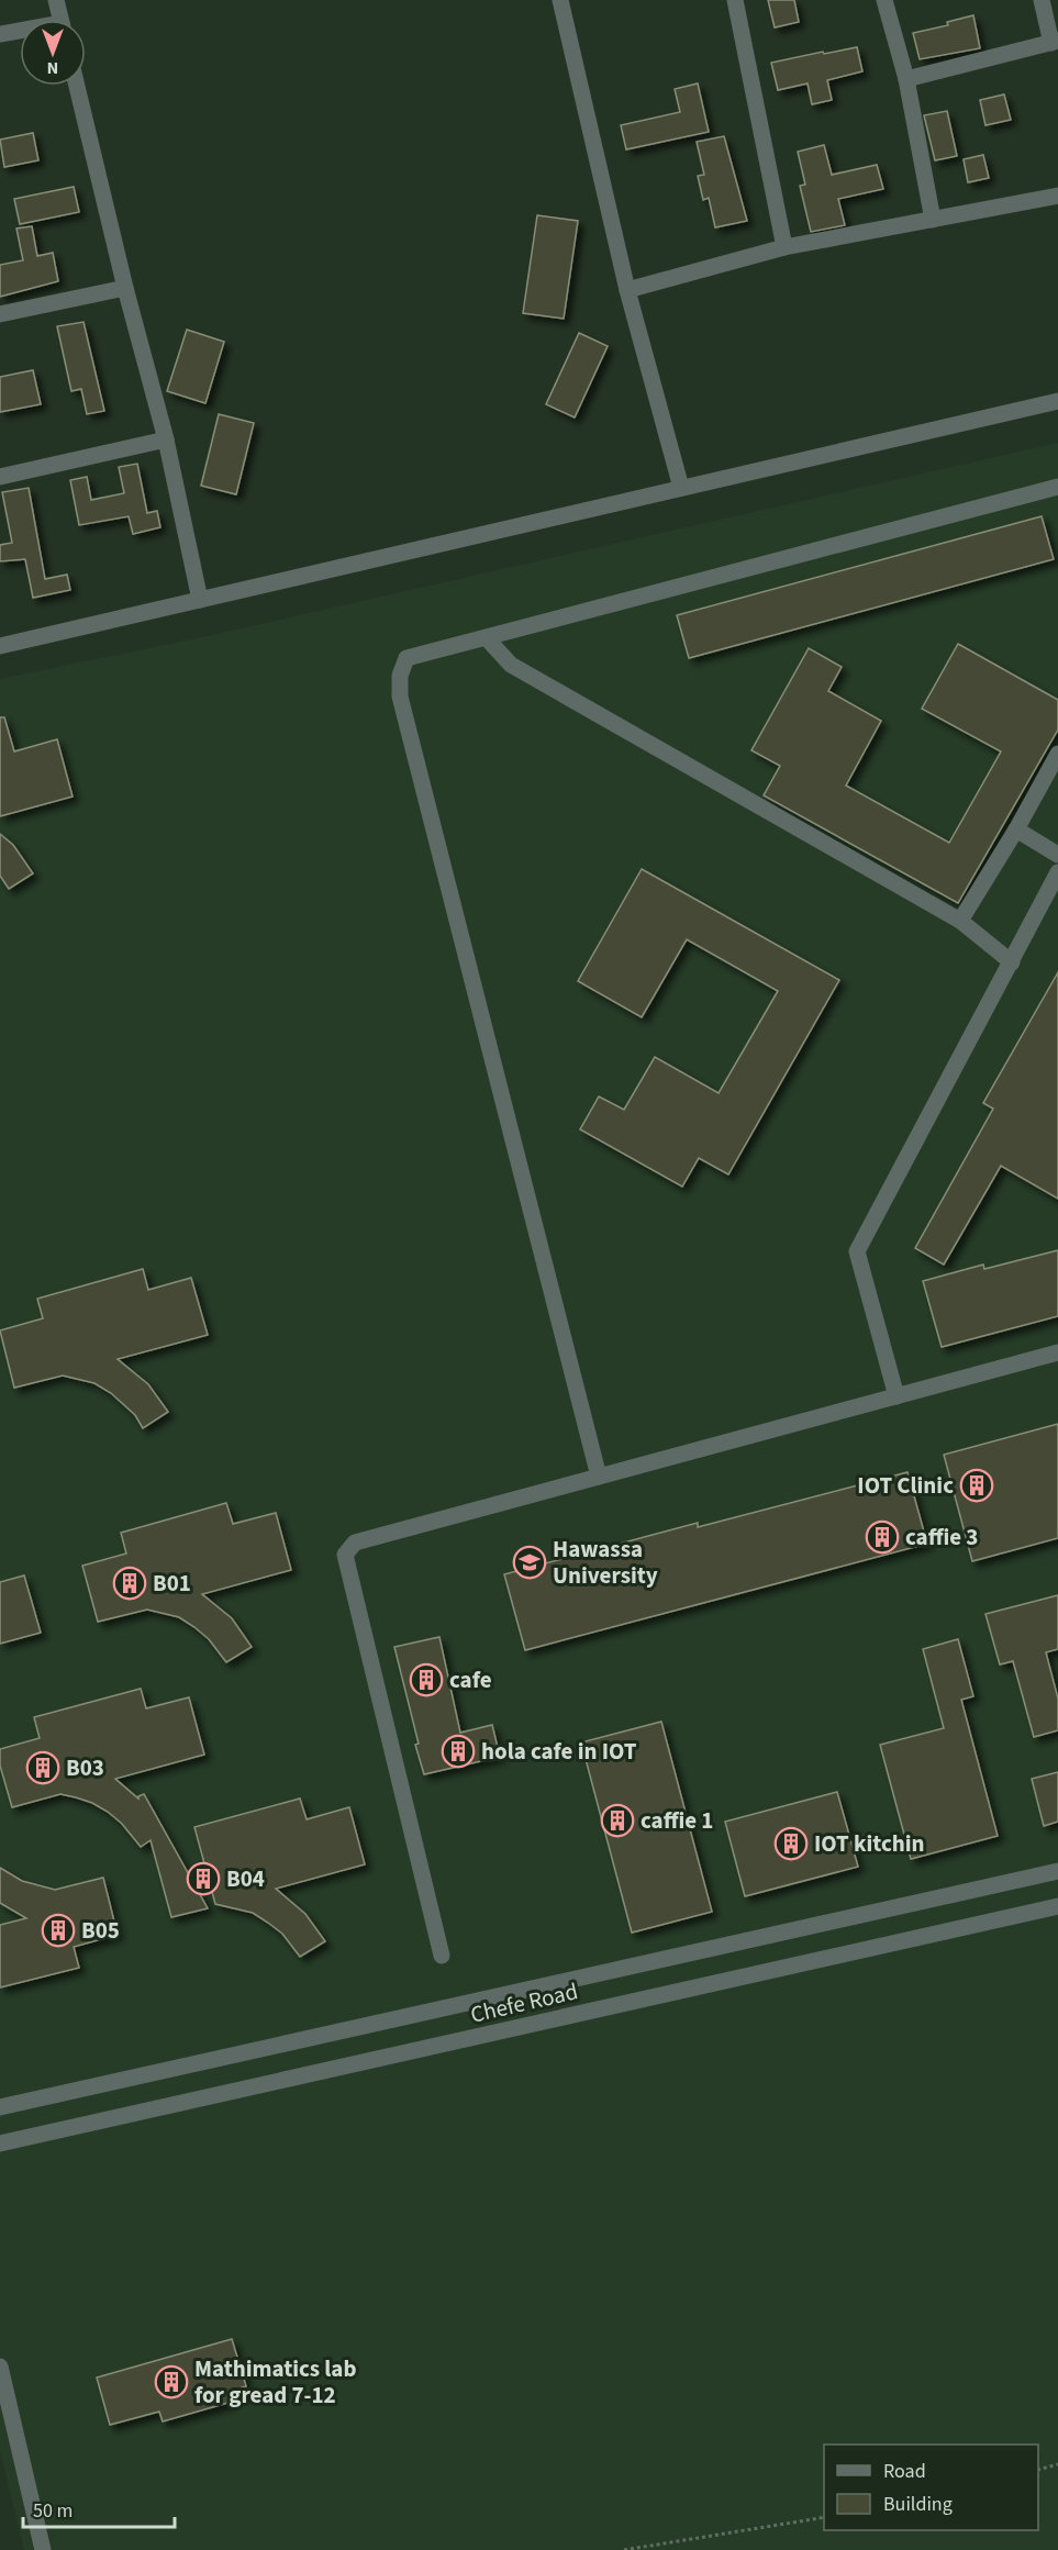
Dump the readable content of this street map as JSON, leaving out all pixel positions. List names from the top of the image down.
{
  "streets": {
    "street": ["Chefe Road"]
  },
  "places": {
    "building": [
      "IOT Clinic",
      "caffie 3",
      "B01",
      "cafe",
      "hola cafe in IOT",
      "B03",
      "caffie 1",
      "IOT kitchin",
      "B04",
      "B05",
      "Mathimatics lab for gread 7-12"
    ],
    "school or university": ["Hawassa University"]
  },
  "legend": ["Road", "Building"],
  "scale_bar": "50 m",
  "north": "bottom"
}
